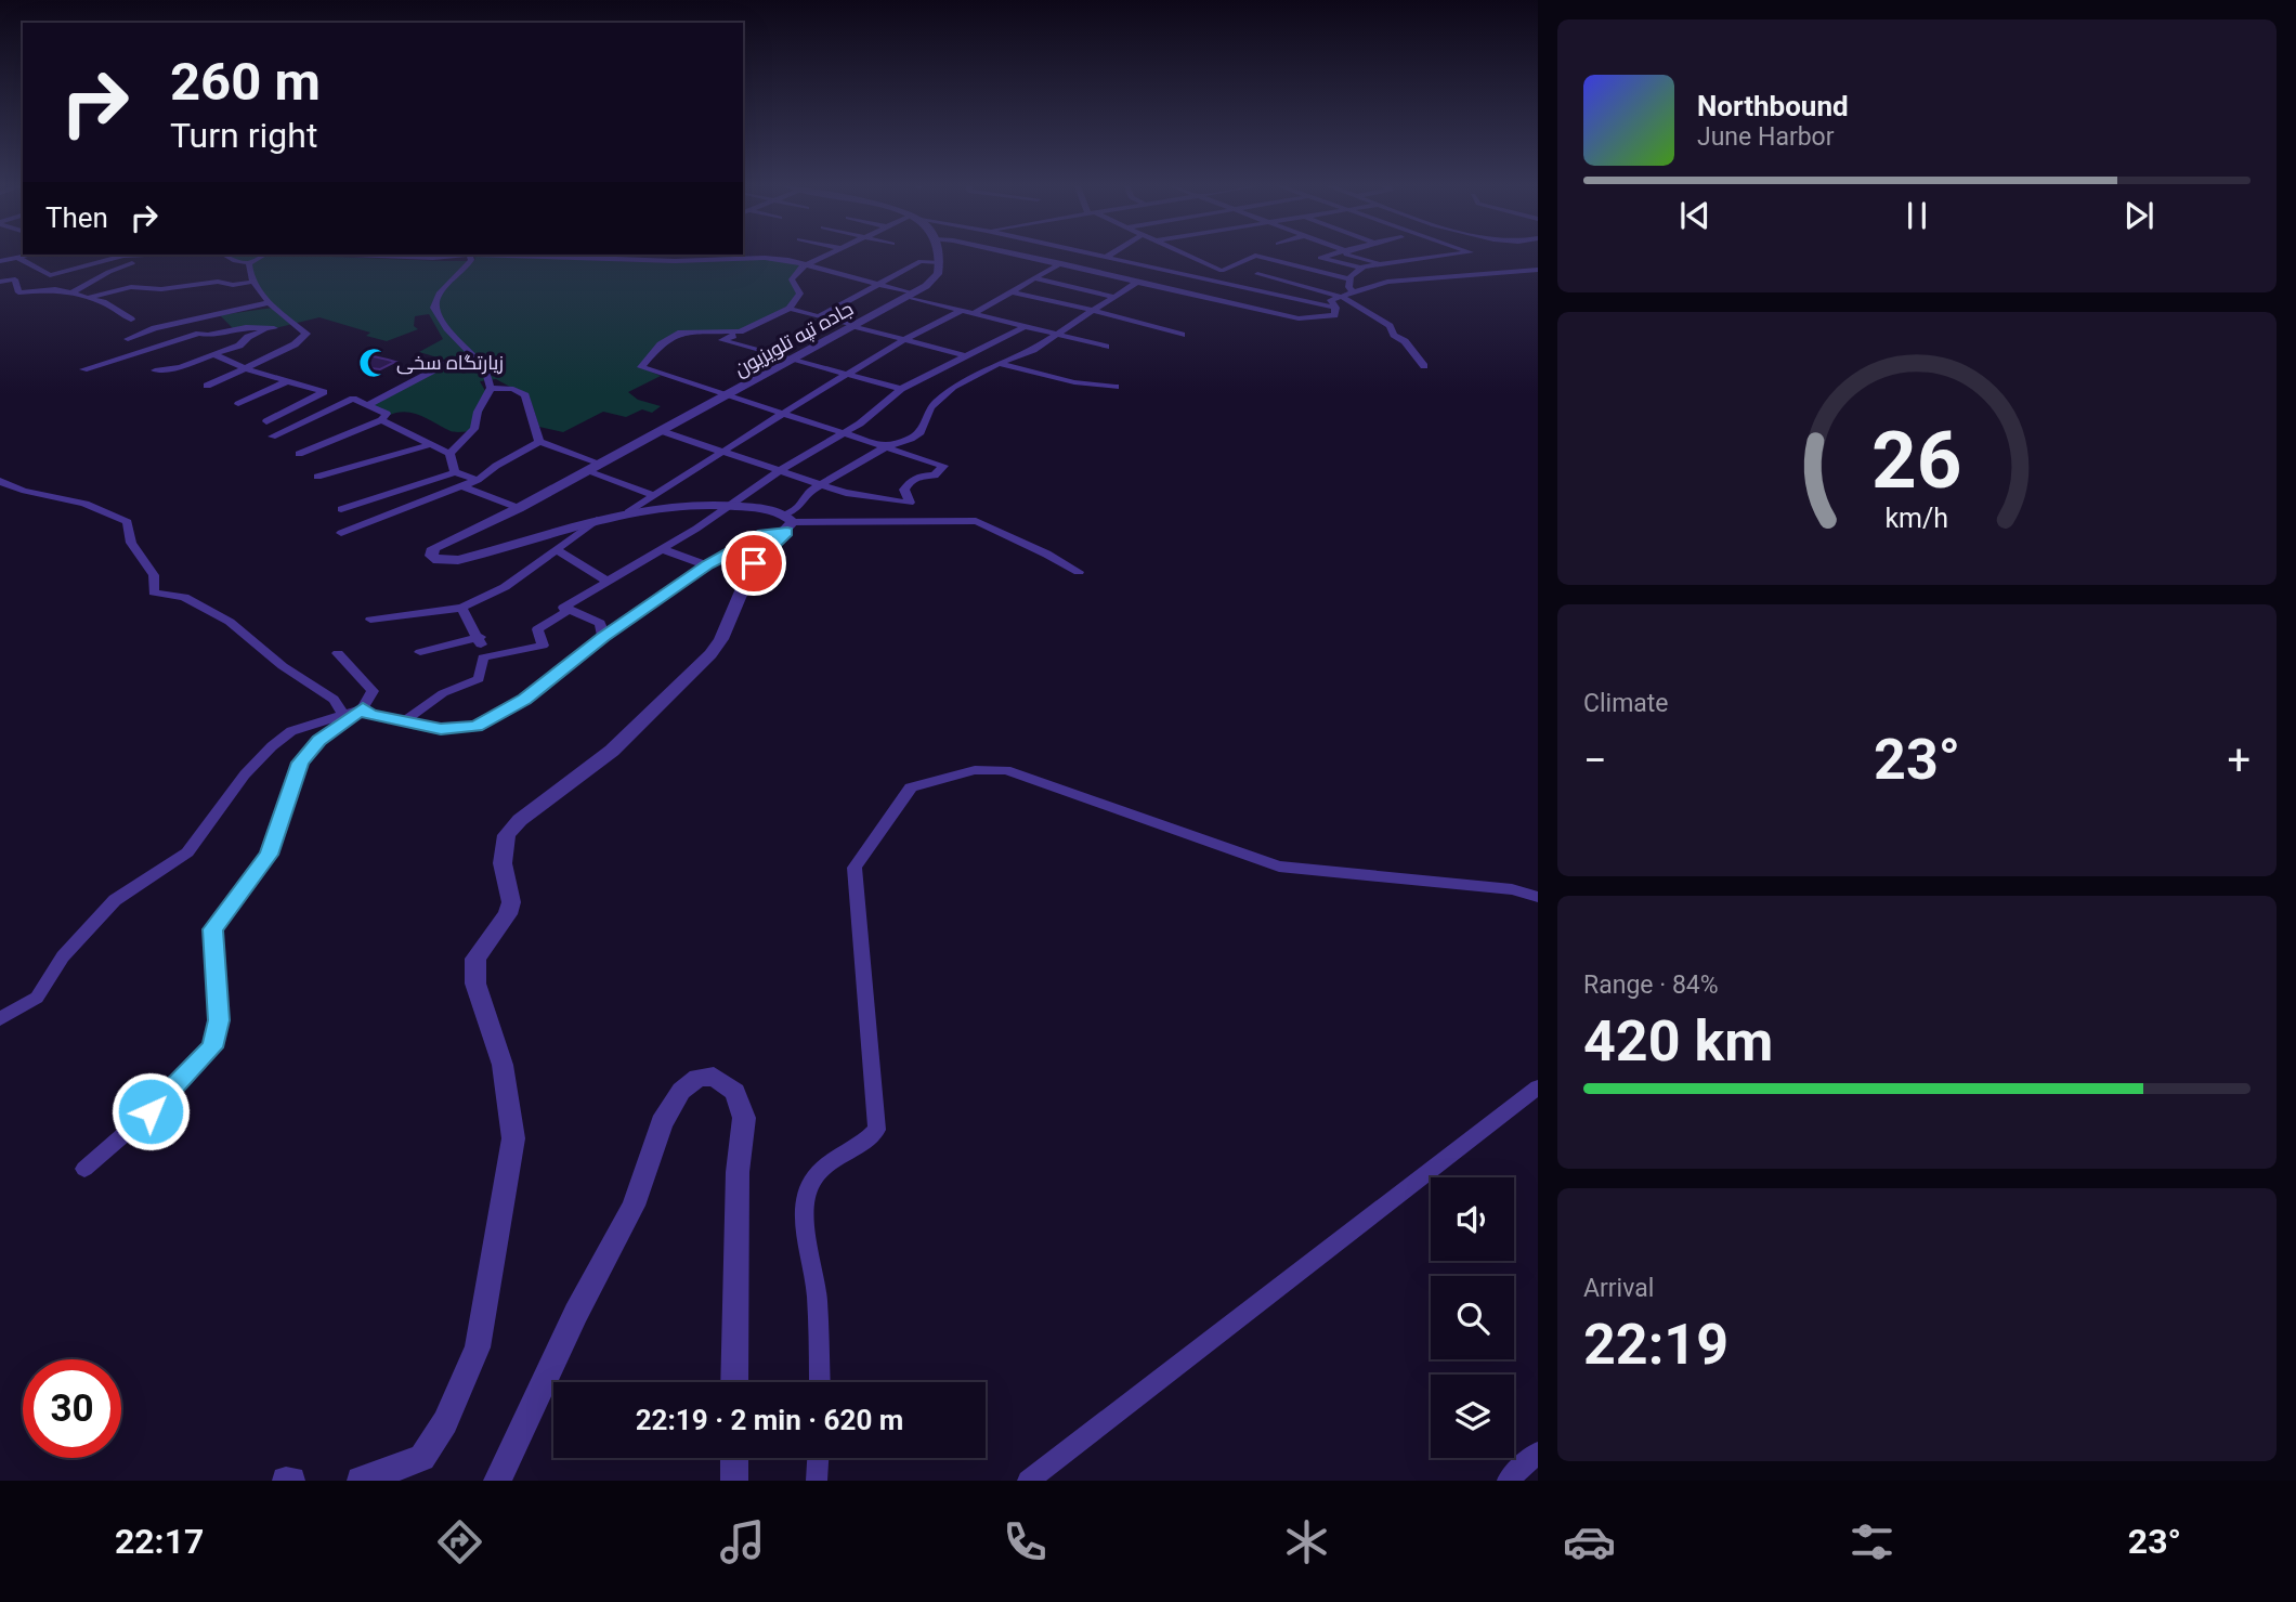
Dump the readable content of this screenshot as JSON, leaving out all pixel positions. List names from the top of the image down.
{
  "streets": {
    "street": ["جاده تپه تلویزیون"]
  },
  "places": {
    "mosque": ["زیارتگاه سخی"]
  },
  "page": {
    "turn": ["260 m", "Turn right"],
    "song": ["Northbound", "June Harbor"],
    "then": "Then",
    "tile": [
      "Climate",
      ["Range · 84%", "420 km"],
      ["Arrival", "22:19"]
    ],
    "heat": ["−", "23°", "+"],
    "limit": "30",
    "trip": "22:19 · 2 min · 620 m",
    "tabs": ["22:17", "23°"],
    "gauge": ["26", "km/h"]
  }
}
